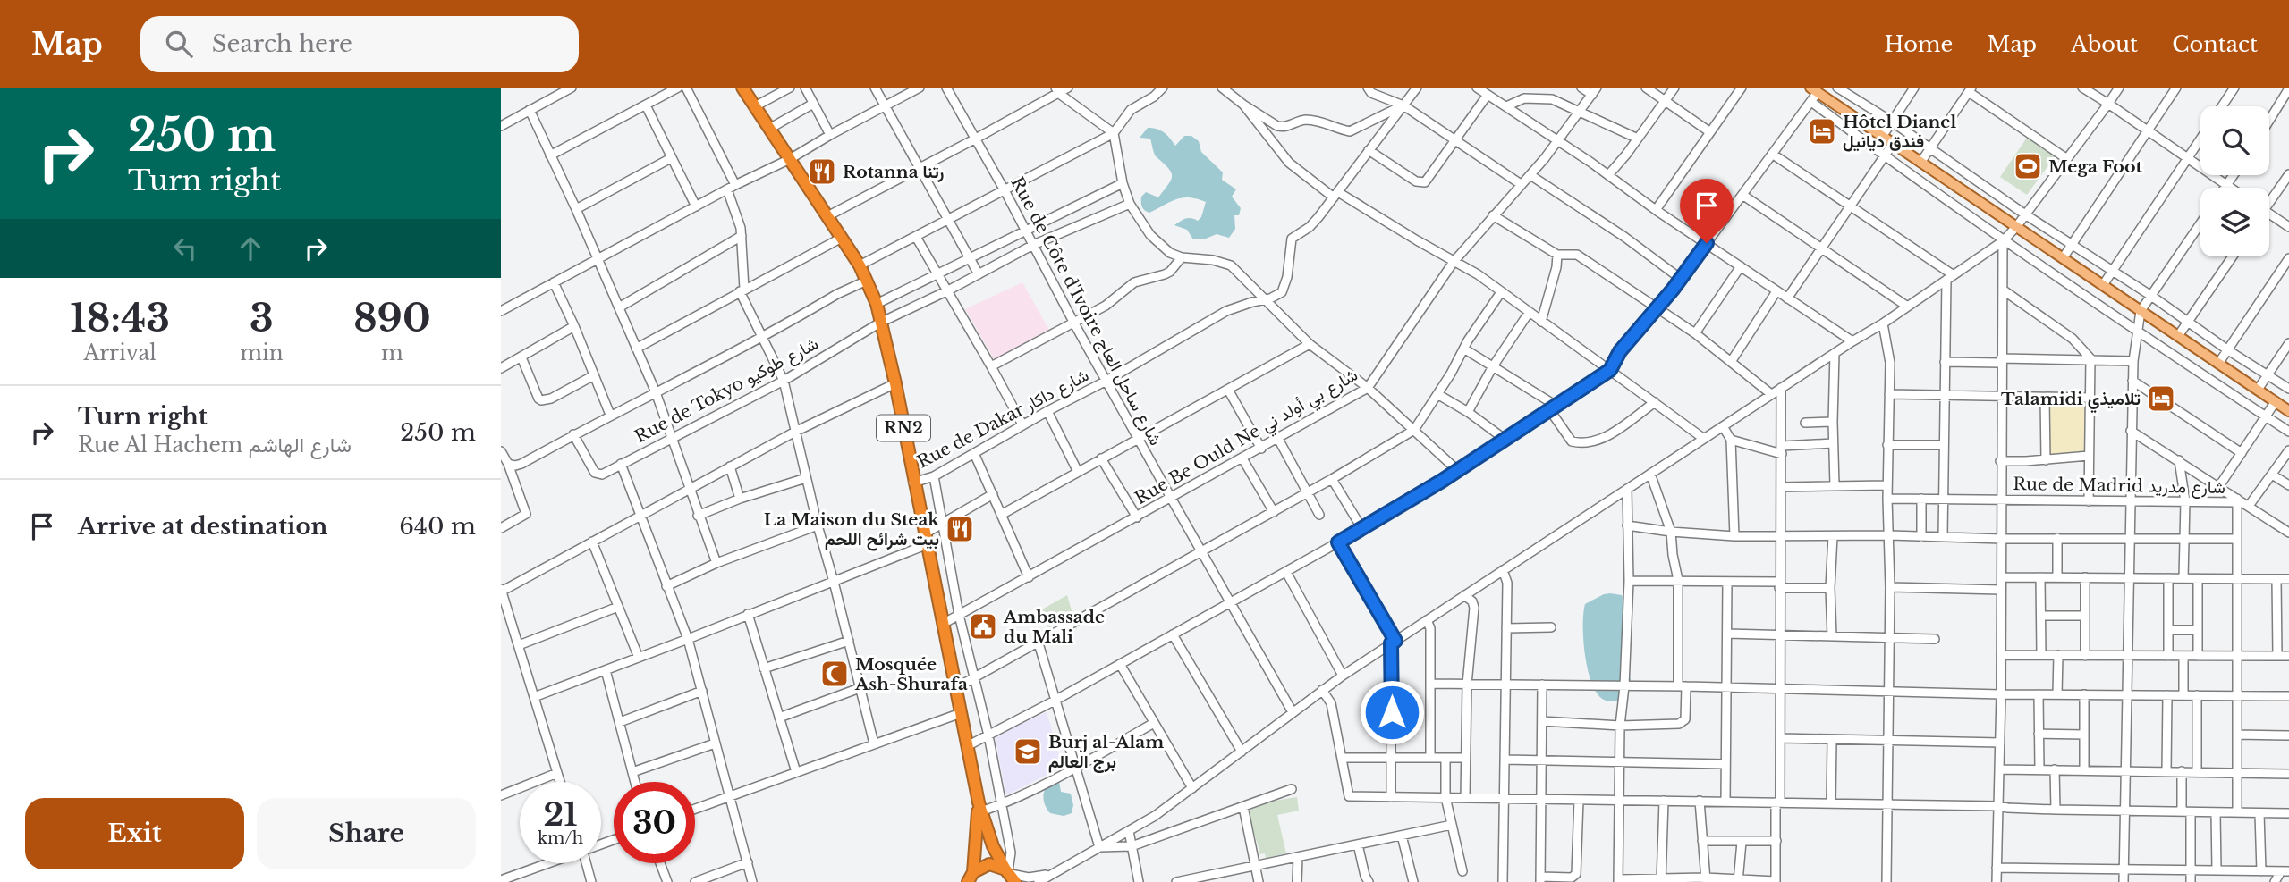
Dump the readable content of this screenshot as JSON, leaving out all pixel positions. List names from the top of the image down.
{
  "streets": {
    "highway": ["RN2"],
    "street": [
      "Rue de Côte d'Ivoire شارع ساحل العاج",
      "Rue de Tokyo شارع طوكيو",
      "Rue de Dakar شارع داكار",
      "Rue Be Ould Ne شارع بي أولد ني",
      "Rue de Madrid شارع مدريد"
    ]
  },
  "crossings": [
    ["Rue de Côte d'Ivoire شارع ساحل العاج", "Rue de Tokyo شارع طوكيو"],
    ["Rue de Côte d'Ivoire شارع ساحل العاج", "Rue de Dakar شارع داكار"],
    ["Rue de Côte d'Ivoire شارع ساحل العاج", "Rue Be Ould Ne شارع بي أولد ني"],
    ["Rue de Tokyo شارع طوكيو", "RN2"],
    ["Rue de Dakar شارع داكار", "RN2"],
    ["RN2", "Rue Be Ould Ne شارع بي أولد ني"]
  ],
  "places": {
    "hotel": ["Hôtel Dianel فندق ديانيل", "Talamidi تلاميذي"],
    "sports": ["Mega Foot"],
    "restaurant": ["Rotanna رتنا", "La Maison du Steak بيت شرائح اللحم"],
    "public building": ["Ambassade du Mali"],
    "mosque": ["Mosquée Ash-Shurafa"],
    "school or university": ["Burj al-Alam برج العالم"]
  },
  "page": {
    "header": "Map",
    "search": "Search here",
    "nav": [
      "Home",
      "Map",
      "About",
      "Contact"
    ],
    "turn": ["250 m", "Turn right"],
    "eta": [
      "18:43",
      "Arrival",
      "3",
      "min",
      "890",
      "m"
    ],
    "list": [
      {
        "name": "Turn right",
        "note": "Rue Al Hachem شارع الهاشم",
        "value": "250 m"
      },
      {
        "name": "Arrive at destination",
        "value": "640 m"
      }
    ],
    "speed": "21 km/h",
    "limit": "30",
    "buttons": ["Exit", "Share"]
  }
}
